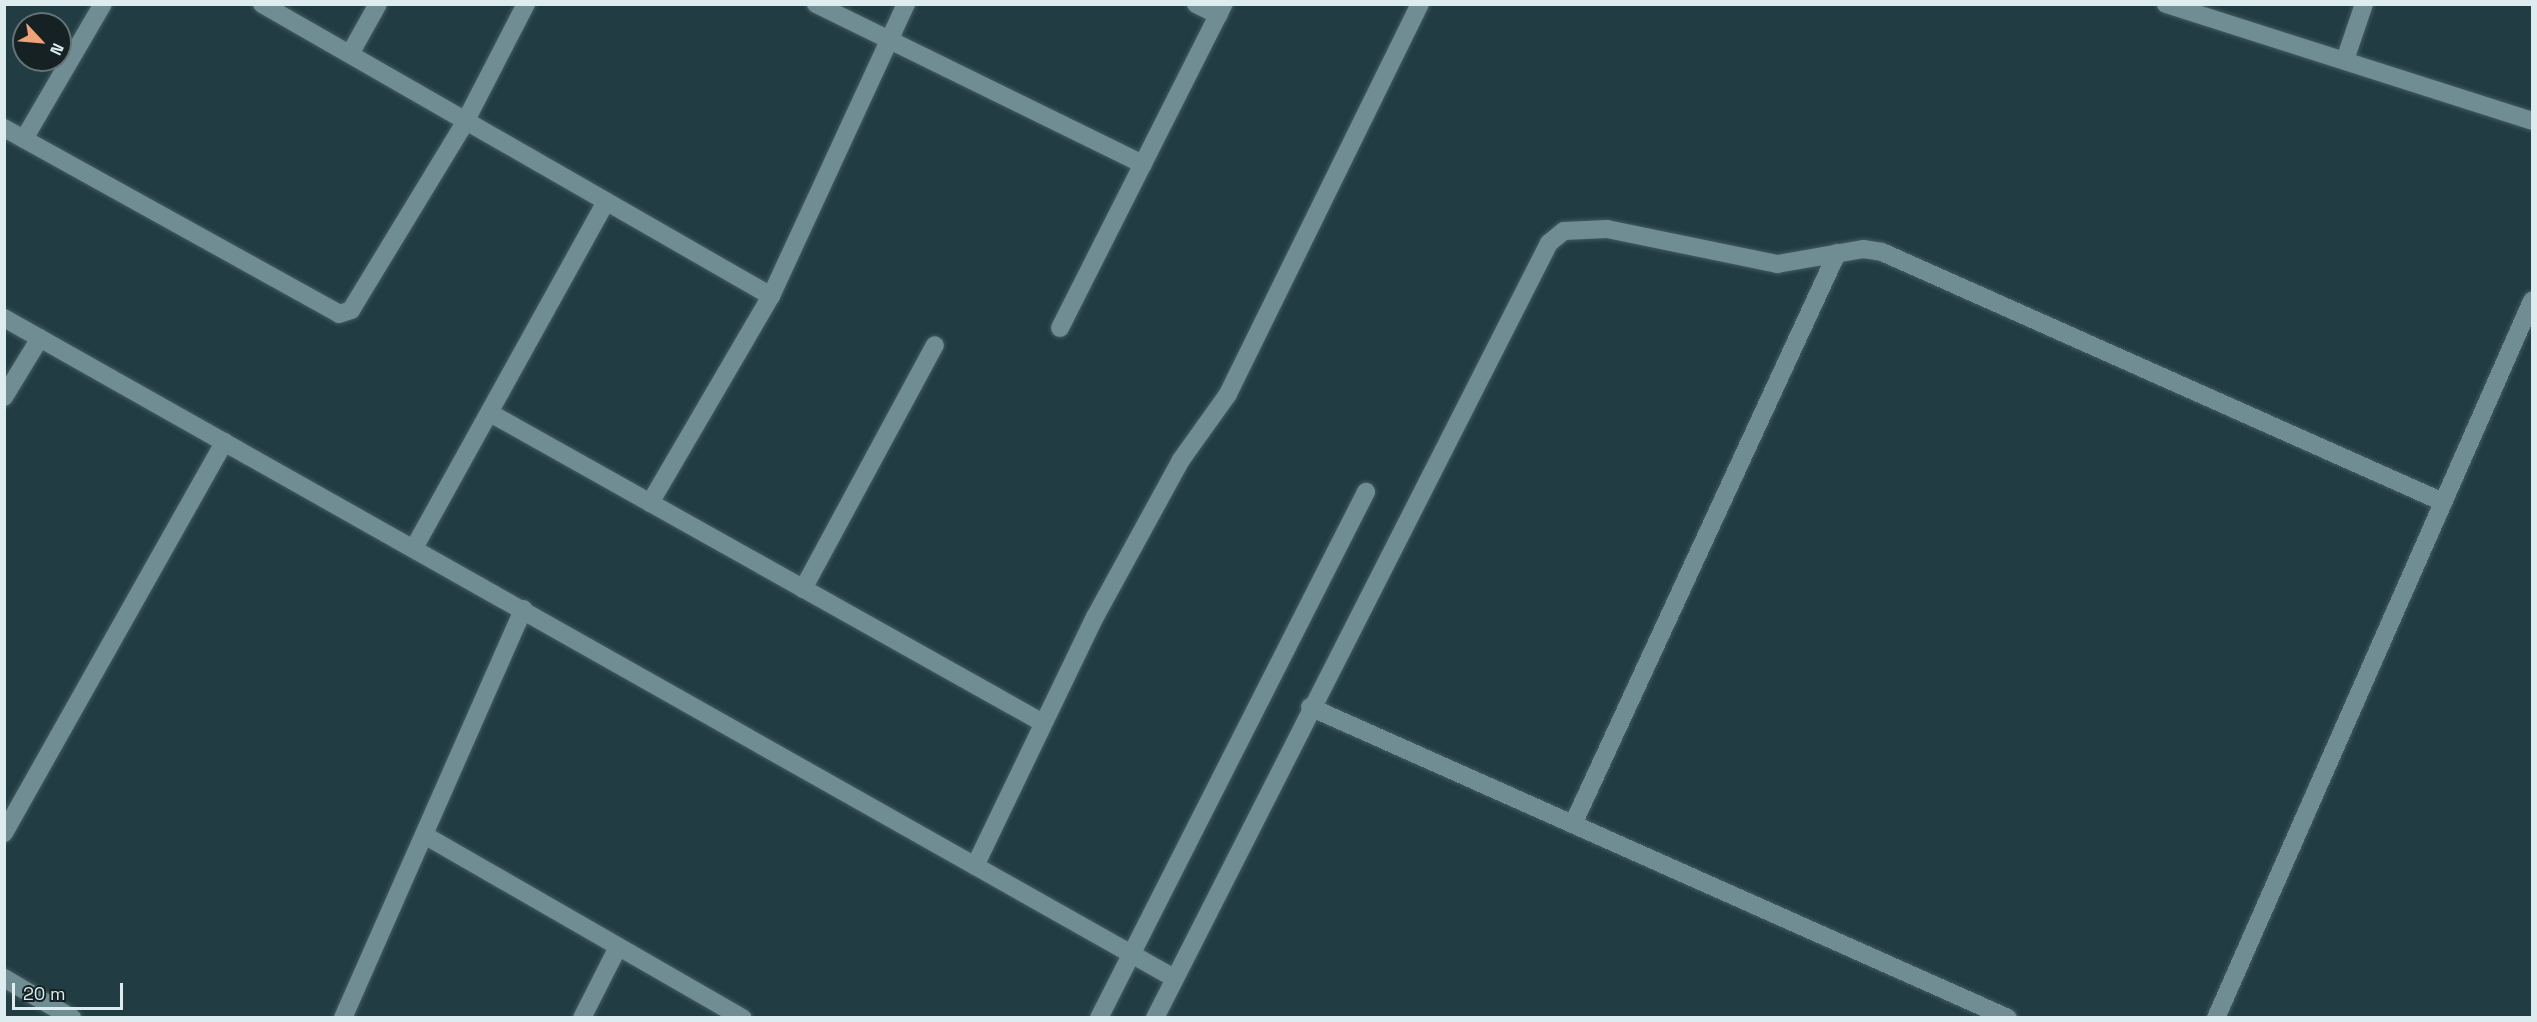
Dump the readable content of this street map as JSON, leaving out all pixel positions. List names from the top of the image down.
{
  "scale_bar": "20 m",
  "north": "bottom right"
}
